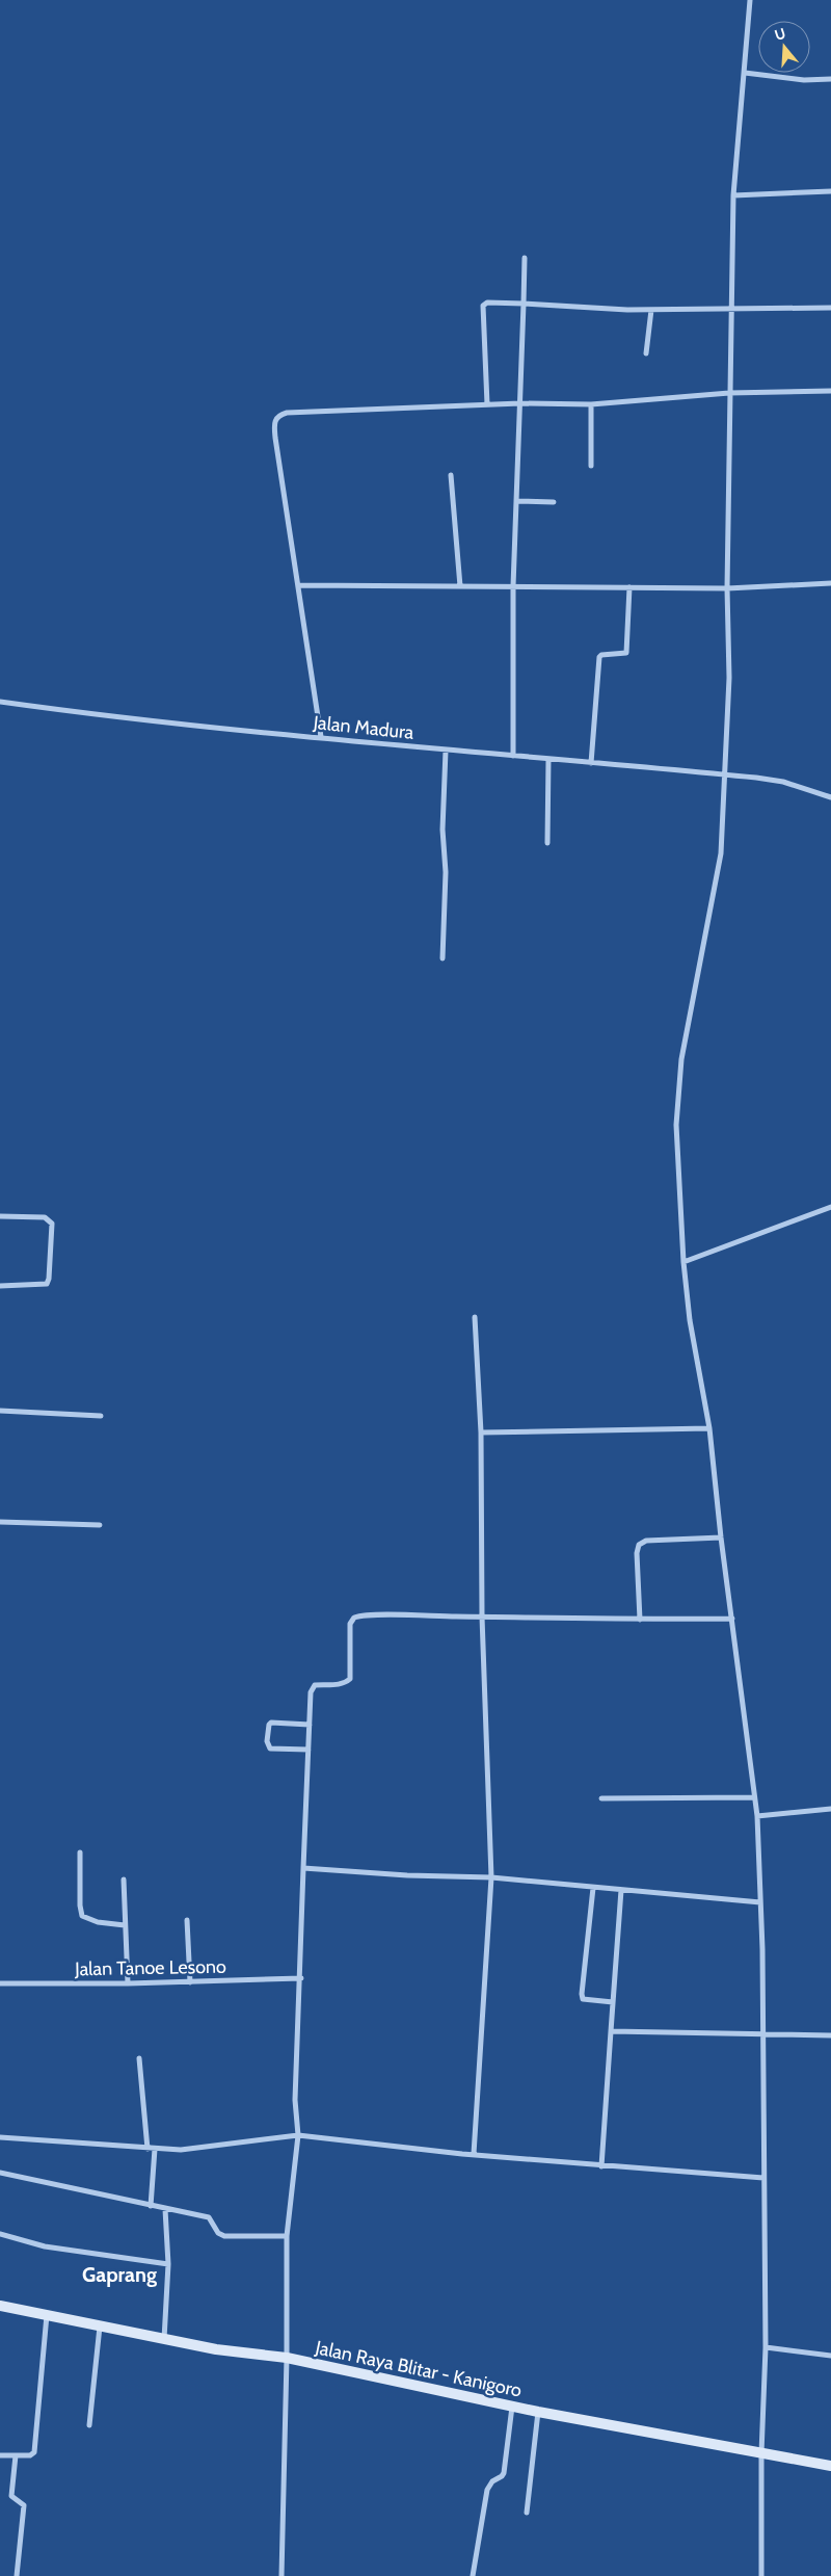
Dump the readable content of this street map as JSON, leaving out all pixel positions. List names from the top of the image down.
{
  "streets": {
    "main road": ["Jalan Raya Blitar - Kanigoro"],
    "street": ["Jalan Madura", "Jalan Tanoe Lesono"]
  },
  "districts": ["Gaprang"],
  "north": "top"
}
